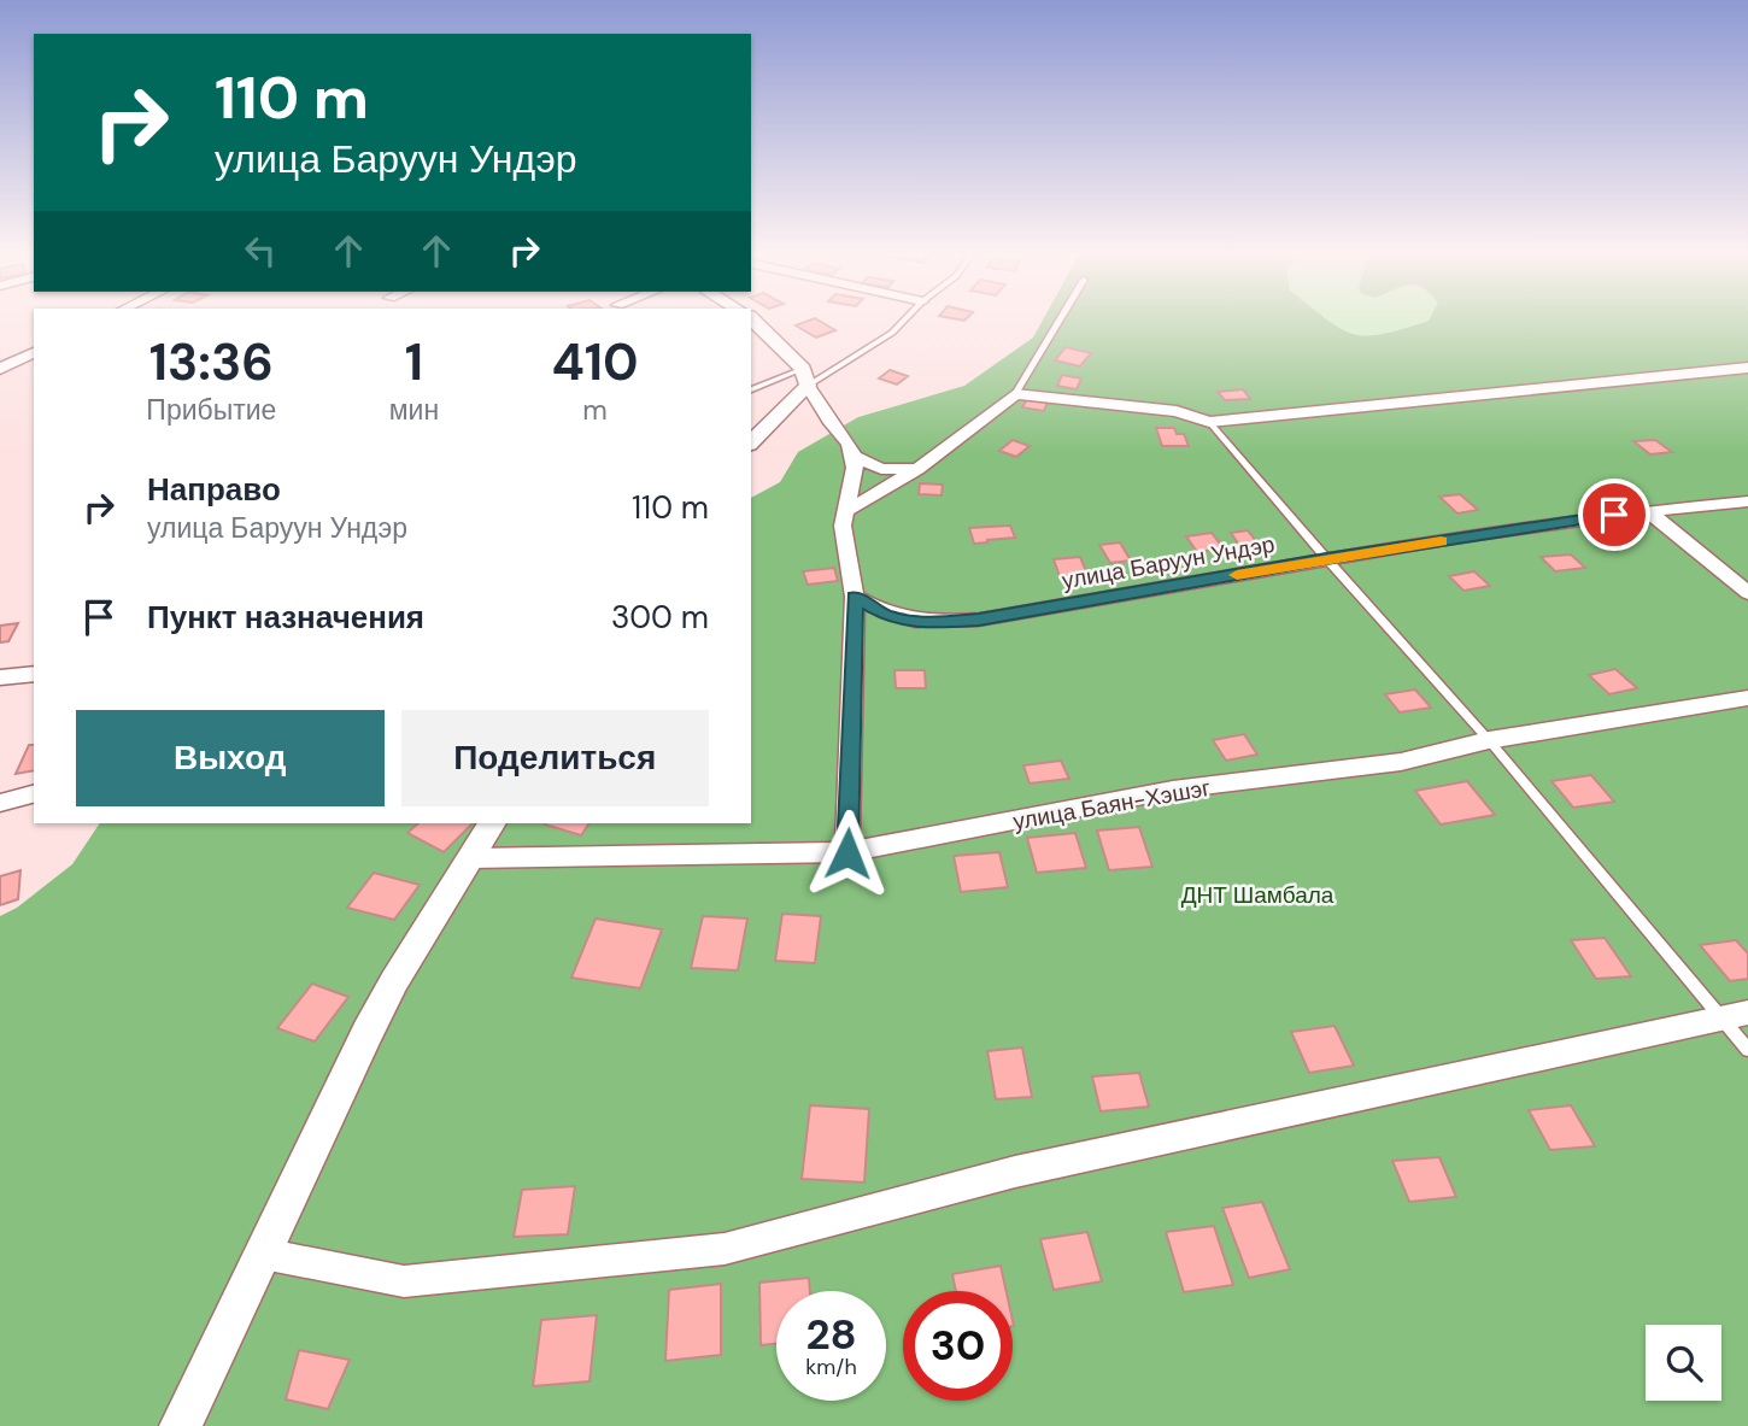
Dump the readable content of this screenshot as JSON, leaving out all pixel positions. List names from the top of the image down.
{
  "streets": {
    "street": ["улица Баруун Ундэр", "улица Баян-Хэшэг"]
  },
  "parks": ["ДНТ Шамбала"],
  "page": {
    "turn": ["110 m", "улица Баруун Ундэр"],
    "eta": [
      "13:36",
      "Прибытие",
      "1",
      "мин",
      "410",
      "m"
    ],
    "list": [
      {
        "name": "Направо",
        "note": "улица Баруун Ундэр",
        "value": "110 m"
      },
      {
        "name": "Пункт назначения",
        "value": "300 m"
      }
    ],
    "buttons": ["Выход", "Поделиться"],
    "speed": "28 km/h",
    "limit": "30"
  }
}
